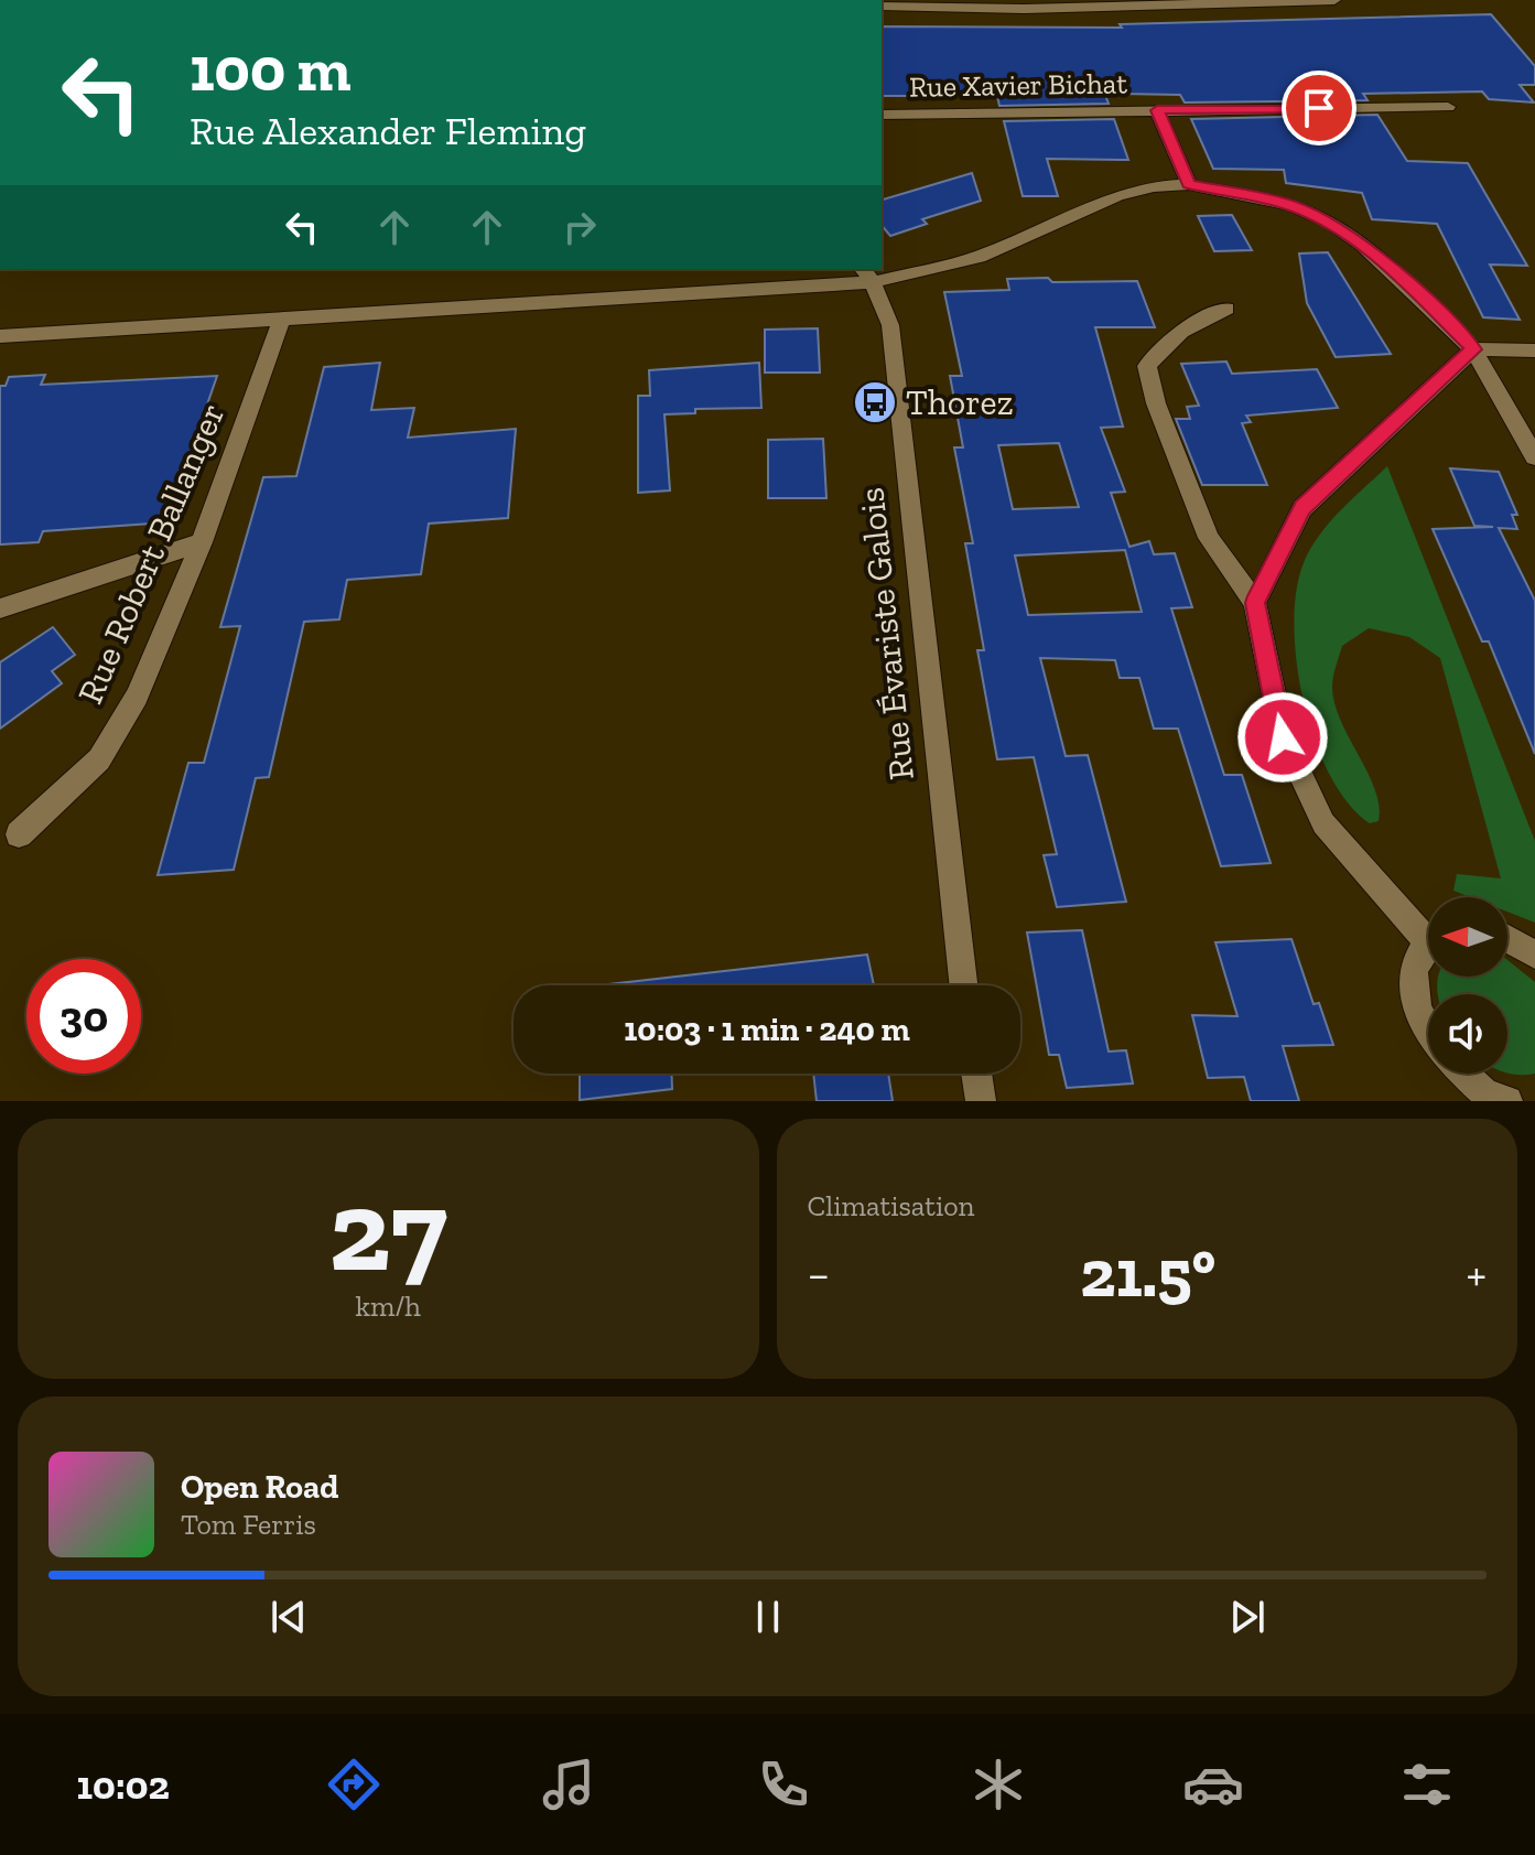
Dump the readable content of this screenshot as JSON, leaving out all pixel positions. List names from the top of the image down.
{
  "streets": {
    "street": ["Rue Xavier Bichat", "Rue Robert Ballanger", "Rue Évariste Galois"]
  },
  "places": {
    "bus stop": ["Thorez"]
  },
  "north": "left",
  "page": {
    "turn": ["100 m", "Rue Alexander Fleming"],
    "limit": "30",
    "trip": "10:03 · 1 min · 240 m",
    "tile": [
      ["27", "km/h"],
      "Climatisation"
    ],
    "heat": ["−", "21.5°", "+"],
    "song": ["Open Road", "Tom Ferris"],
    "tabs": "10:02"
  }
}
